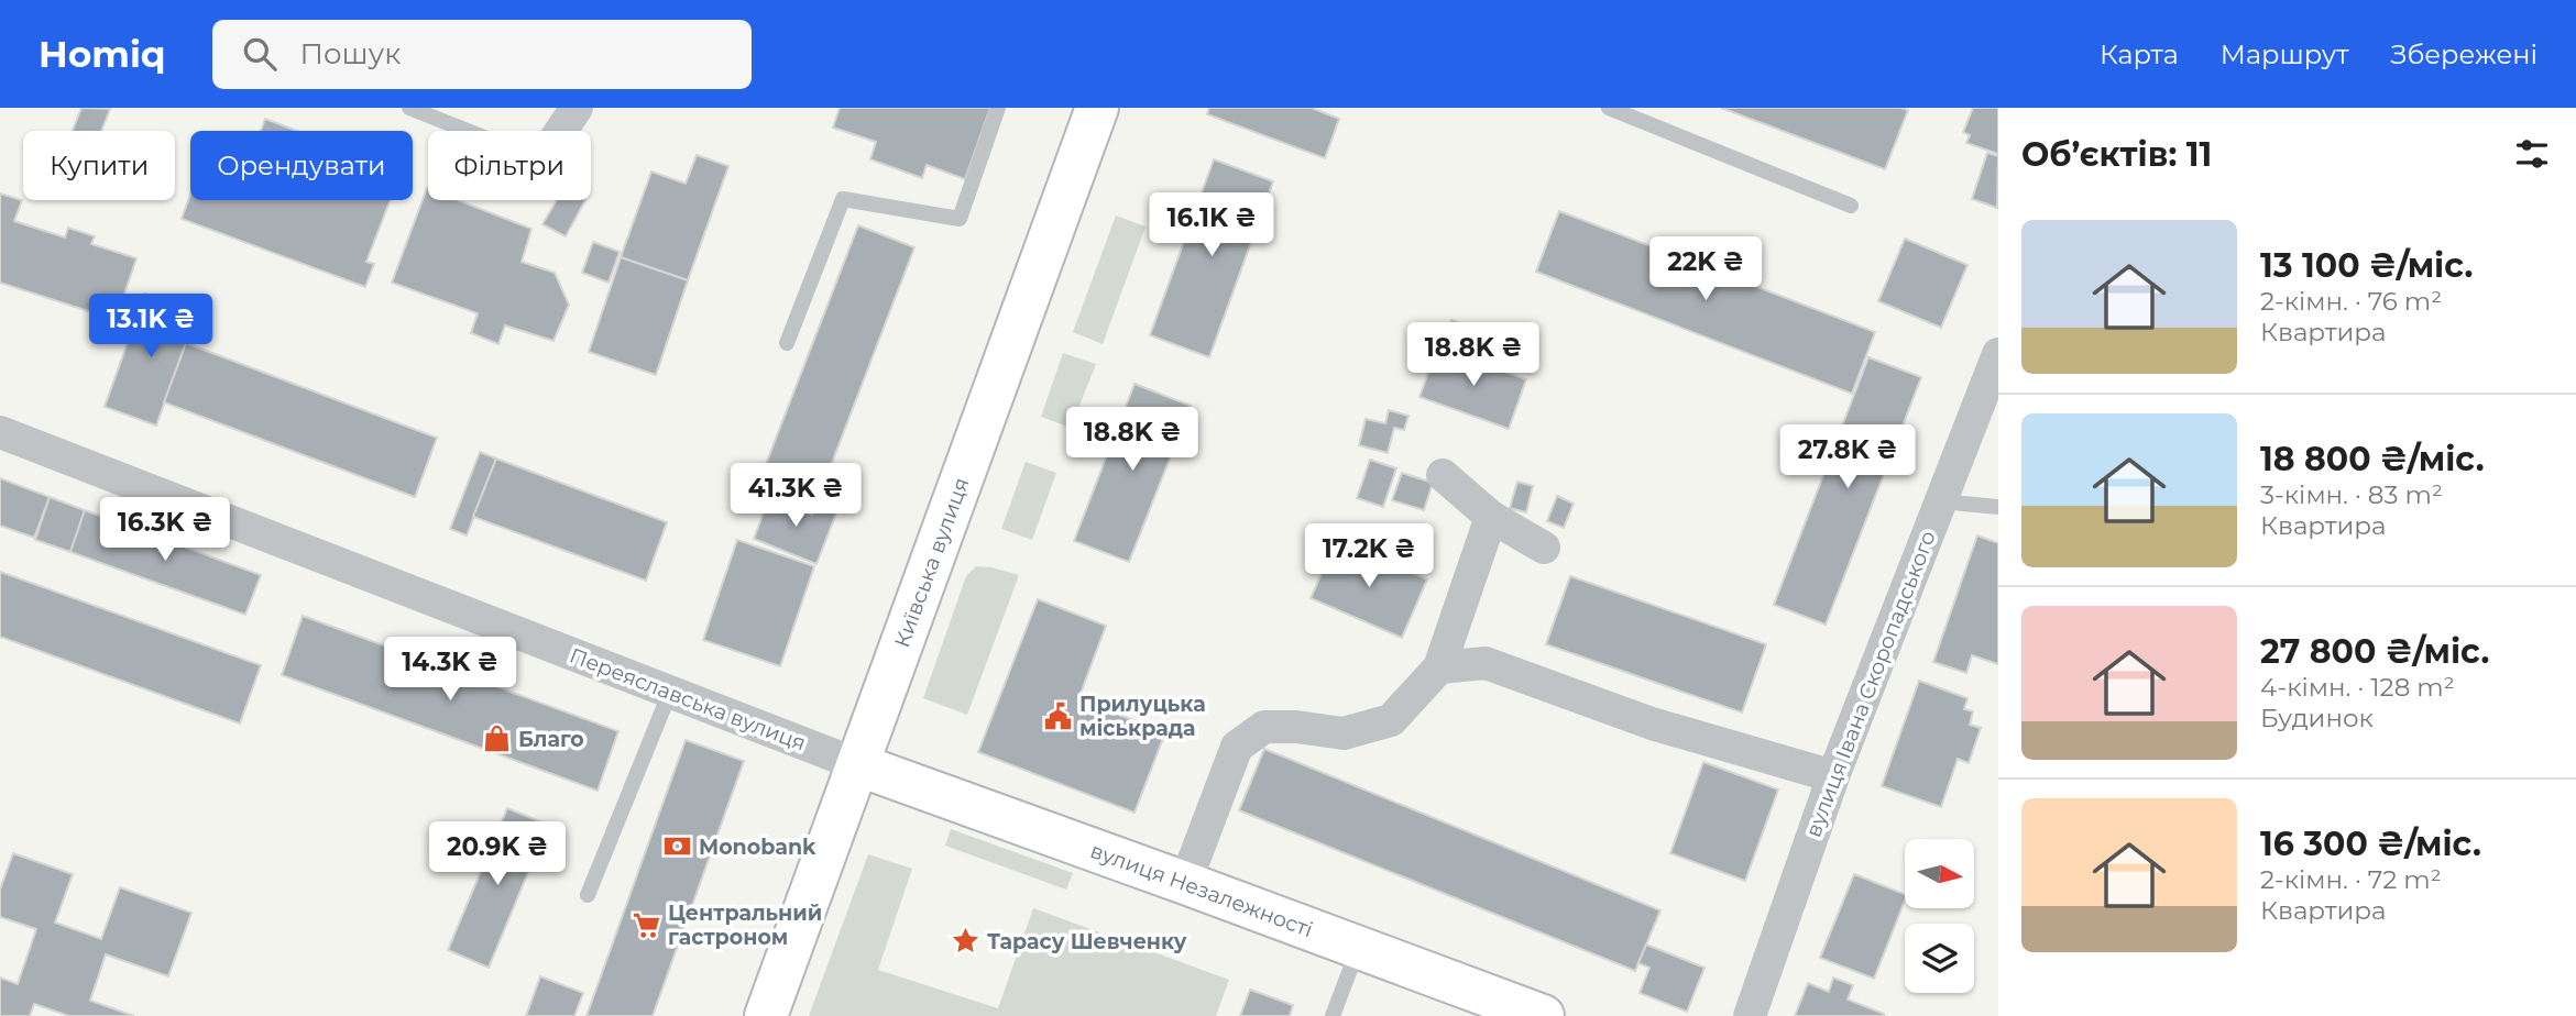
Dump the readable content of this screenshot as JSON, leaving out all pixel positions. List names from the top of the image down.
{
  "streets": {
    "main road": ["Київська вулиця", "вулиця Незалежності"],
    "street": ["вулиця Івана Скоропадського", "Переяславська вулиця"]
  },
  "crossings": [
    ["Київська вулиця", "Переяславська вулиця"],
    ["Київська вулиця", "вулиця Незалежності"],
    ["Переяславська вулиця", "вулиця Незалежності"]
  ],
  "places": {
    "public building": ["Прилуцька міськрада"],
    "shop": ["Благо"],
    "bank": ["Monobank"],
    "supermarket": ["Центральний гастроном"],
    "place": ["Тарасу Шевченку"]
  },
  "north": "right",
  "page": {
    "header": "Homiq",
    "search": "Пошук",
    "nav": ["Карта", "Маршрут", "Збережені"],
    "heading": "Об’єктів: 11",
    "chip": ["Купити", "Орендувати", "Фільтри"],
    "price": [
      "16.1K ₴",
      "22K ₴",
      "13.1K ₴",
      "18.8K ₴",
      "18.8K ₴",
      "27.8K ₴",
      "41.3K ₴",
      "16.3K ₴",
      "17.2K ₴",
      "14.3K ₴",
      "20.9K ₴"
    ],
    "list": [
      {
        "name": "13 100 ₴/міс.",
        "note": "2-кімн. · 76 m² · Квартира"
      },
      {
        "name": "18 800 ₴/міс.",
        "note": "3-кімн. · 83 m² · Квартира"
      },
      {
        "name": "27 800 ₴/міс.",
        "note": "4-кімн. · 128 m² · Будинок"
      },
      {
        "name": "16 300 ₴/міс.",
        "note": "2-кімн. · 72 m² · Квартира"
      }
    ]
  }
}
